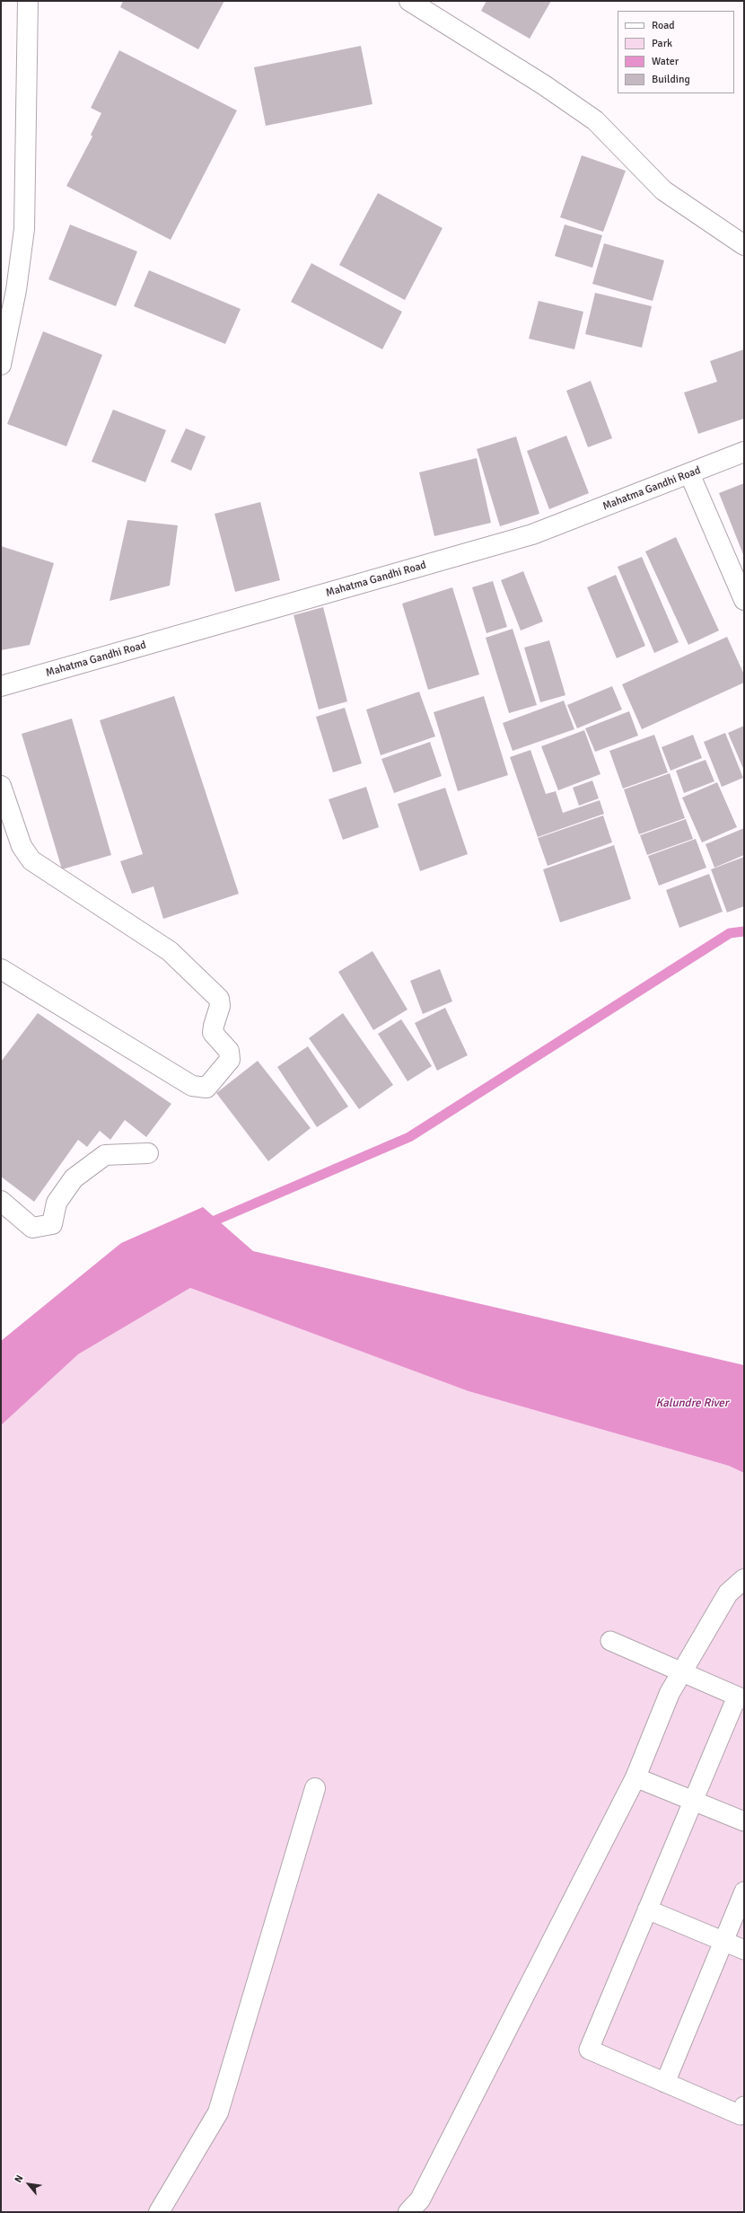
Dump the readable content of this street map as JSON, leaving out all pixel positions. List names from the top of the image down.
{
  "streets": {
    "street": ["Mahatma Gandhi Road"]
  },
  "water": ["Kalundre River"],
  "legend": [
    "Road",
    "Park",
    "Water",
    "Building"
  ],
  "north": "top left"
}
